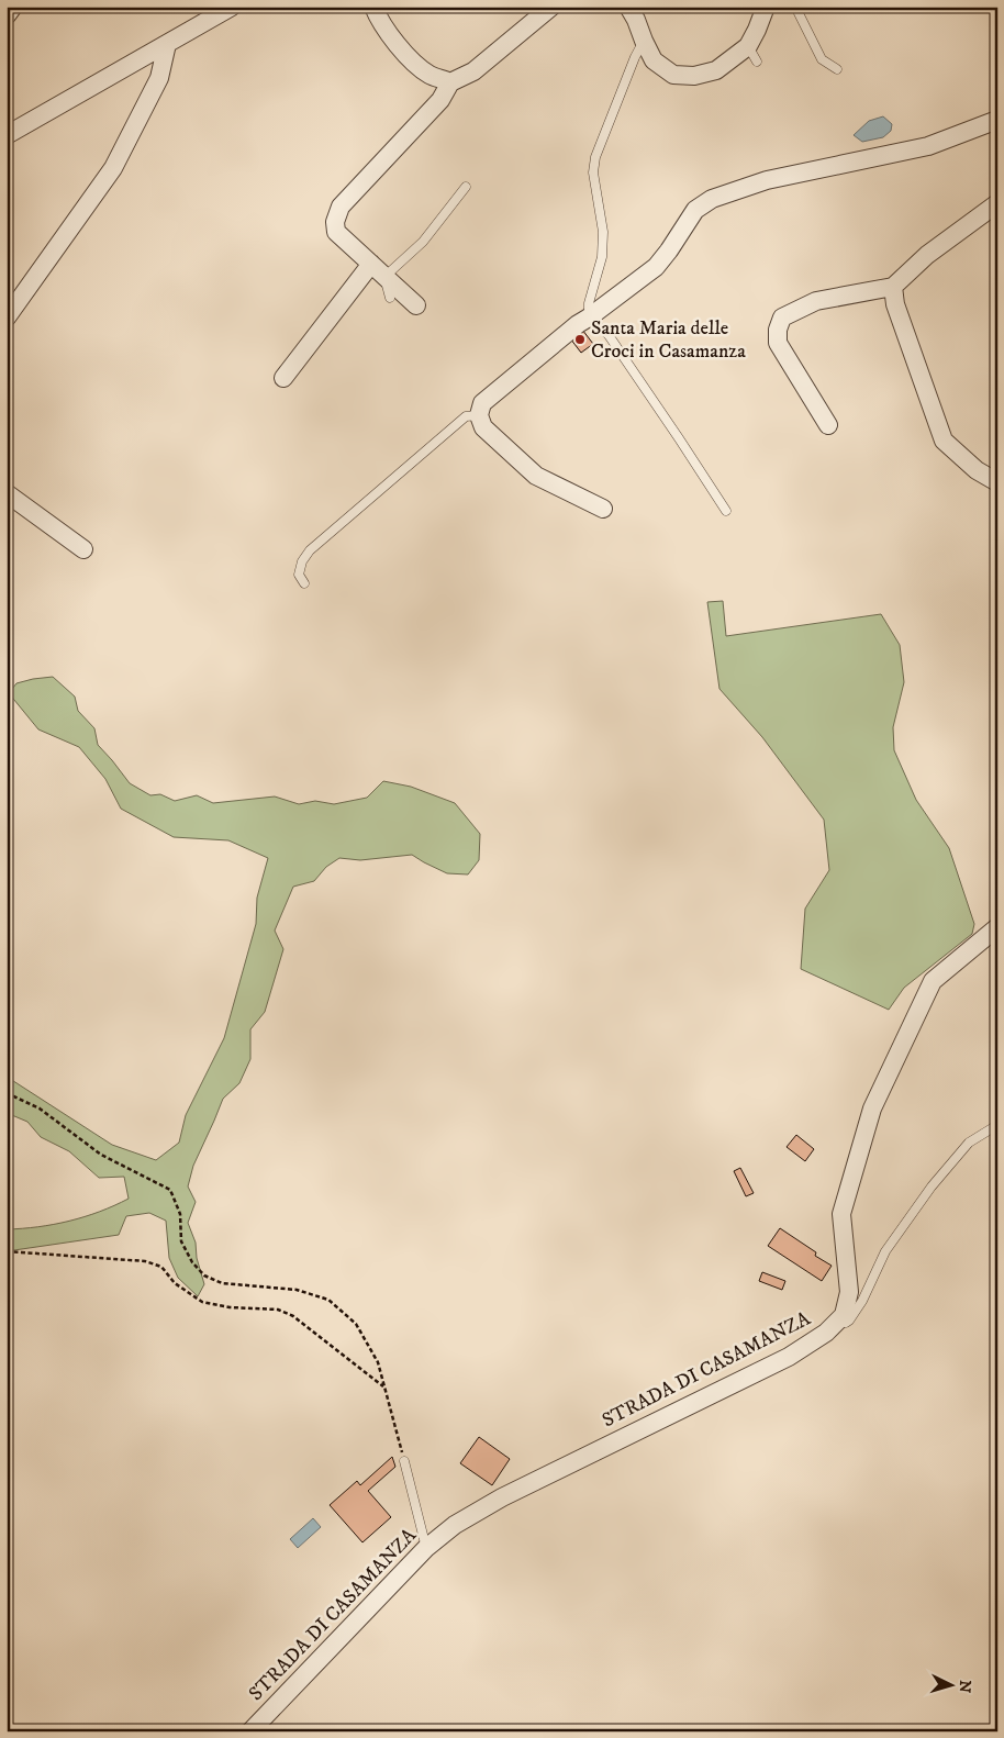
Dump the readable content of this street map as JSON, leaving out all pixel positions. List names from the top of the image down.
{
  "streets": {
    "street": ["STRADA DI CASAMANZA"]
  },
  "places": ["Santa Maria delle Croci in Casamanza"],
  "north": "right"
}
